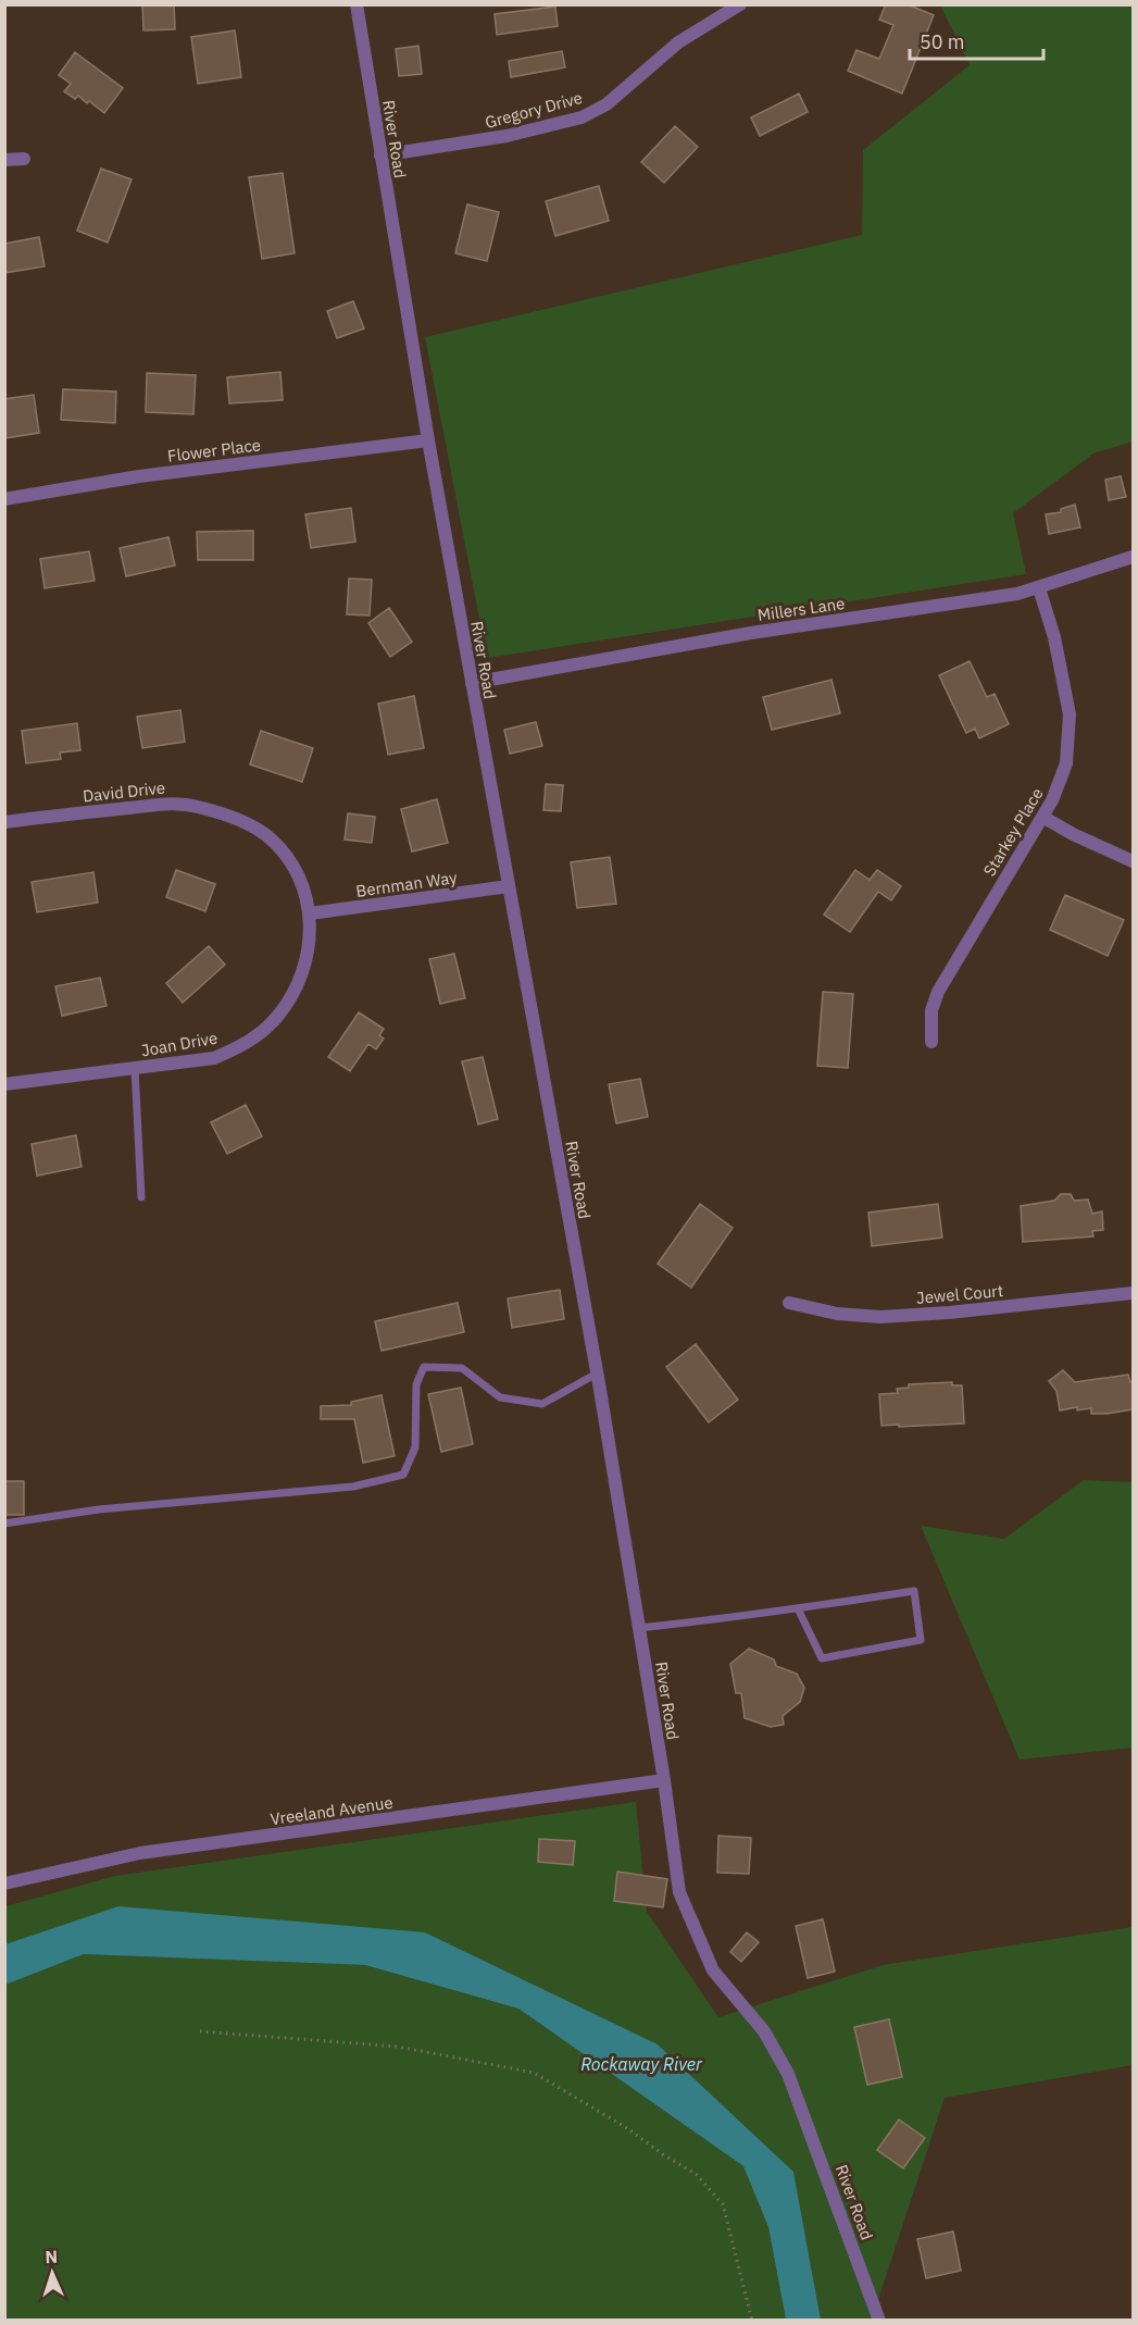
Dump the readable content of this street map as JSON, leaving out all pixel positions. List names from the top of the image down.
{
  "streets": {
    "street": [
      "Gregory Drive",
      "River Road",
      "Flower Place",
      "Millers Lane",
      "David Drive",
      "Starkey Place",
      "Bernman Way",
      "Joan Drive",
      "Jewel Court",
      "Vreeland Avenue"
    ]
  },
  "crossings": [
    ["Gregory Drive", "River Road"],
    ["River Road", "Flower Place"],
    ["River Road", "Millers Lane"],
    ["River Road", "Bernman Way"],
    ["River Road", "Vreeland Avenue"],
    ["Millers Lane", "Starkey Place"],
    ["David Drive", "Bernman Way"],
    ["David Drive", "Joan Drive"],
    ["Bernman Way", "Joan Drive"]
  ],
  "water": ["Rockaway River"],
  "scale_bar": "50 m",
  "north": "top"
}
